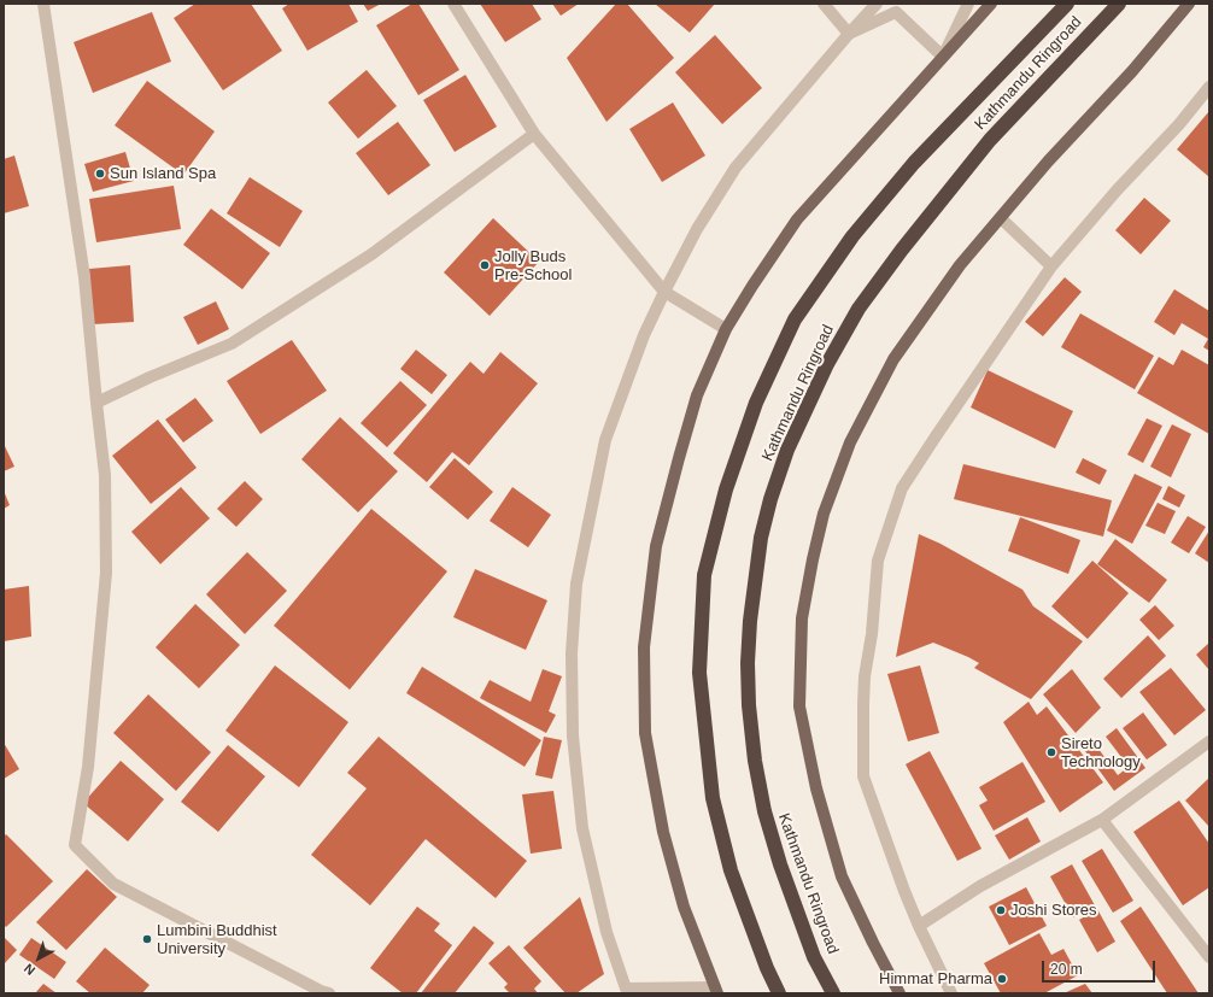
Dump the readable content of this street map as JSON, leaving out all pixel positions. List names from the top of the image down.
{
  "streets": {
    "highway": ["Kathmandu Ringroad"]
  },
  "places": [
    "Sun Island Spa",
    "Jolly Buds Pre-School",
    "Sireto Technology",
    "Joshi Stores",
    "Lumbini Buddhist University",
    "Himmat Pharma"
  ],
  "scale_bar": "20 m",
  "north": "bottom left"
}
